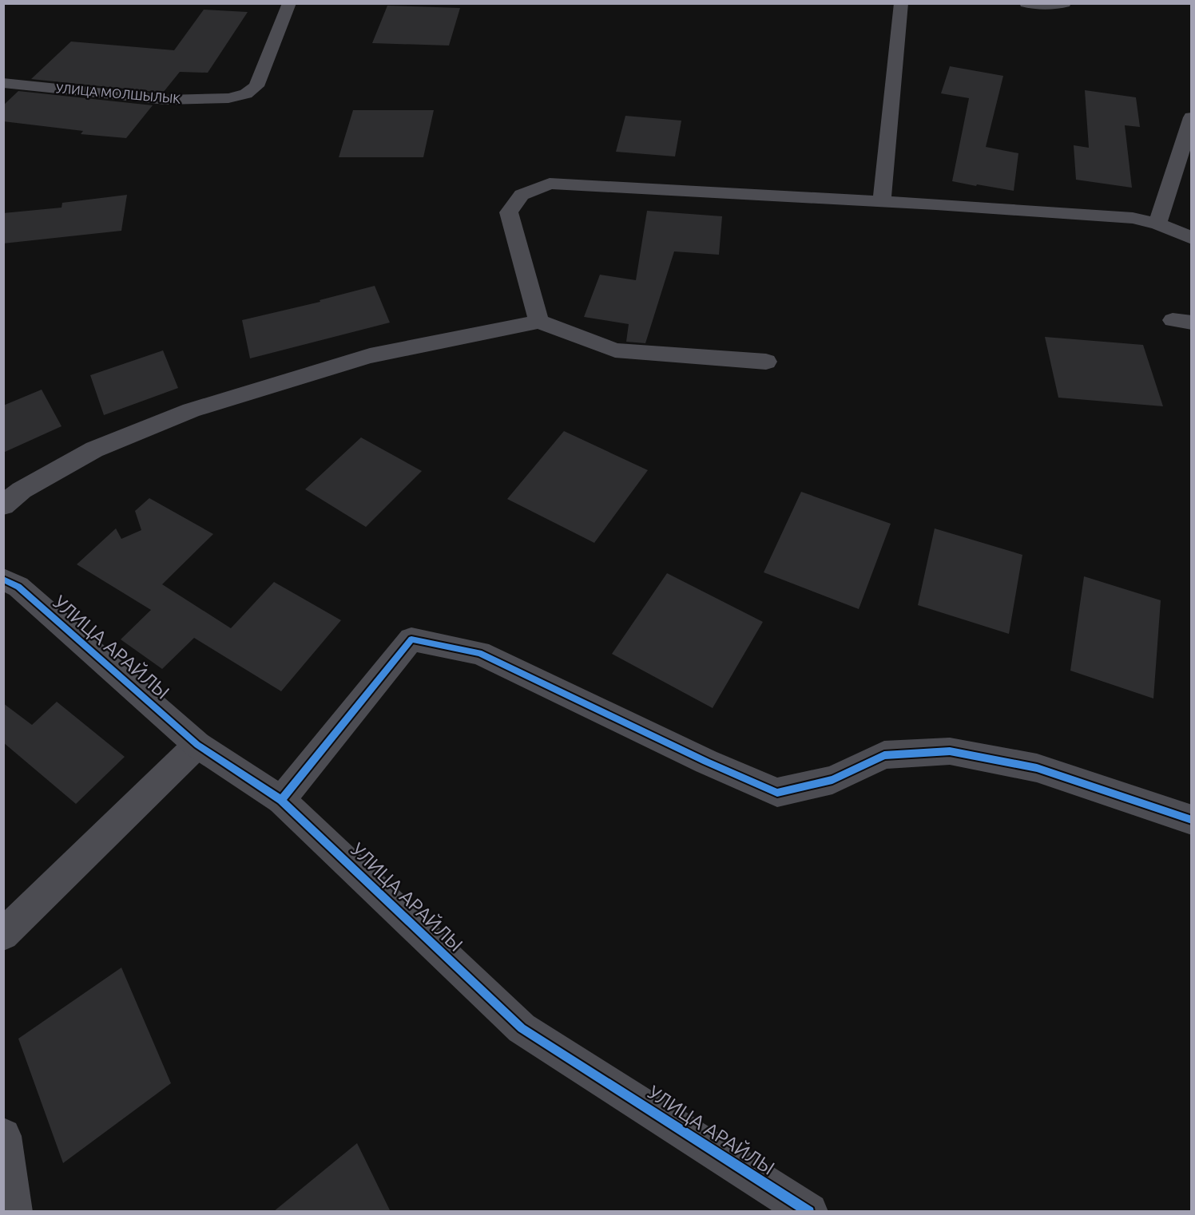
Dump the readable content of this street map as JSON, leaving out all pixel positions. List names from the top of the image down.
{
  "streets": {
    "street": ["УЛИЦА МОЛШЫЛЫК", "УЛИЦА АРАЙЛЫ"]
  }
}
